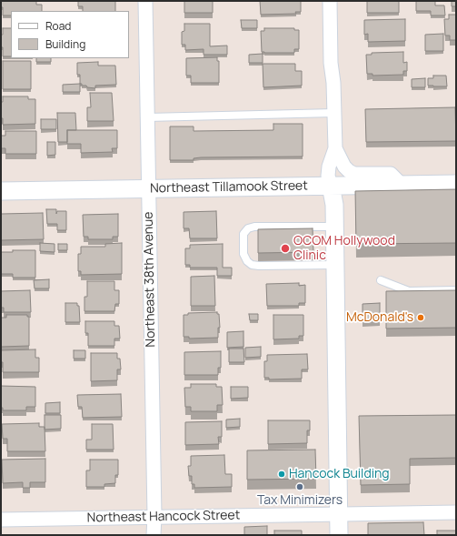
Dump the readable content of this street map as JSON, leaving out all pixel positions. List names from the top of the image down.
{
  "streets": {
    "street": ["Northeast Tillamook Street", "Northeast 38th Avenue", "Northeast Hancock Street"]
  },
  "crossings": [
    ["Northeast Tillamook Street", "Northeast 38th Avenue"],
    ["Northeast 38th Avenue", "Northeast Hancock Street"]
  ],
  "places": [
    "OCOM Hollywood Clinic",
    "McDonald's",
    "Hancock Building",
    "Tax Minimizers"
  ],
  "legend": ["Road", "Building"]
}
